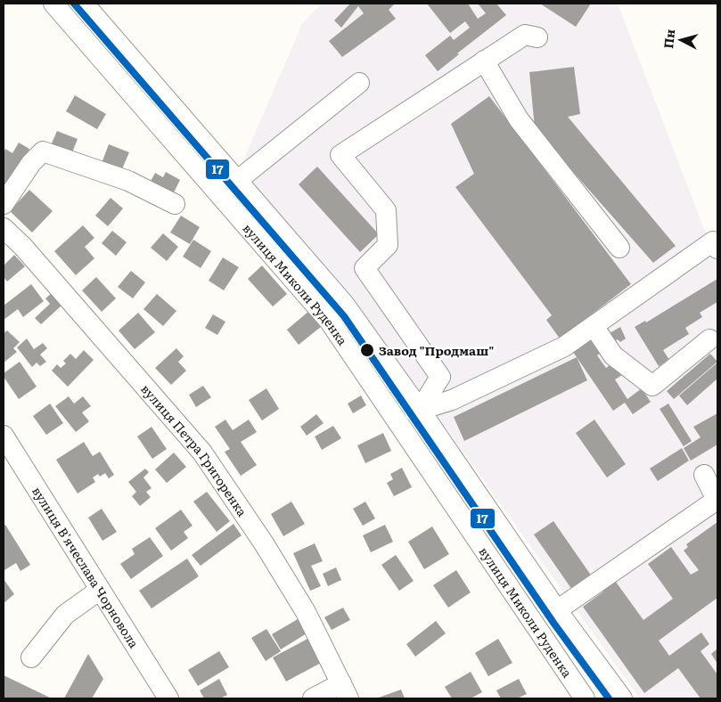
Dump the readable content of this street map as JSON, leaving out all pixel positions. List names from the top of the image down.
{
  "streets": {
    "street": ["вулиця Миколи Руденка", "вулиця Петра Григоренка", "вулиця В'ячеслава Чорновола"]
  },
  "places": ["Завод \"Продмаш\""],
  "lines": ["transit line 17"],
  "north": "left"
}
